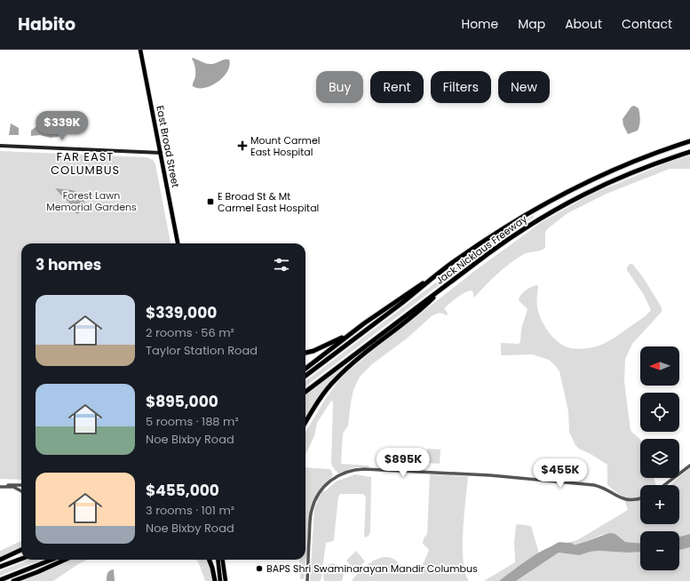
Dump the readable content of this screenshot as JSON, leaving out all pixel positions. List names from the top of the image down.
{
  "streets": {
    "highway": ["Jack Nicklaus Freeway"],
    "main road": ["East Broad Street"]
  },
  "districts": ["FAR EAST COLUMBUS"],
  "parks": ["Forest Lawn Memorial Gardens"],
  "places": {
    "health": ["Mount Carmel East Hospital"],
    "transit": ["E Broad St & Mt Carmel East Hospital"],
    "other": ["BAPS Shri Swaminarayan Mandir Columbus"]
  },
  "north": "left",
  "page": {
    "header": "Habito",
    "nav": [
      "Home",
      "Map",
      "About",
      "Contact"
    ],
    "chip": [
      "Buy",
      "Rent",
      "Filters",
      "New"
    ],
    "price": ["$339K", "$895K", "$455K"],
    "heading": "3 homes",
    "list": [
      {
        "name": "$339,000",
        "note": "2 rooms · 56 m² · Taylor Station Road"
      },
      {
        "name": "$895,000",
        "note": "5 rooms · 188 m² · Noe Bixby Road"
      },
      {
        "name": "$455,000",
        "note": "3 rooms · 101 m² · Noe Bixby Road"
      }
    ],
    "map_buttons": ["+", "−"]
  }
}
